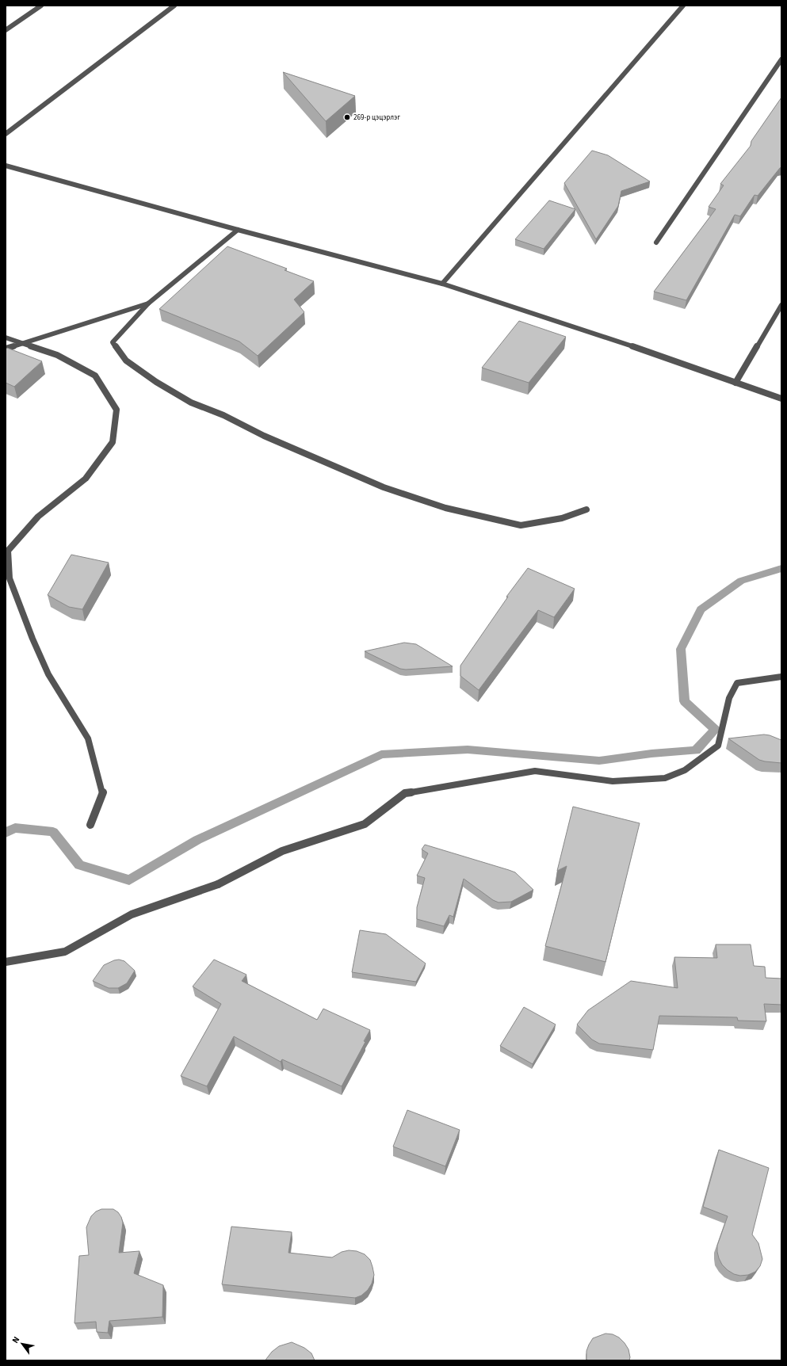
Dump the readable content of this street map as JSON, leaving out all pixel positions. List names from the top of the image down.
{
  "places": ["269-р цэцэрлэг"],
  "north": "top left"
}
